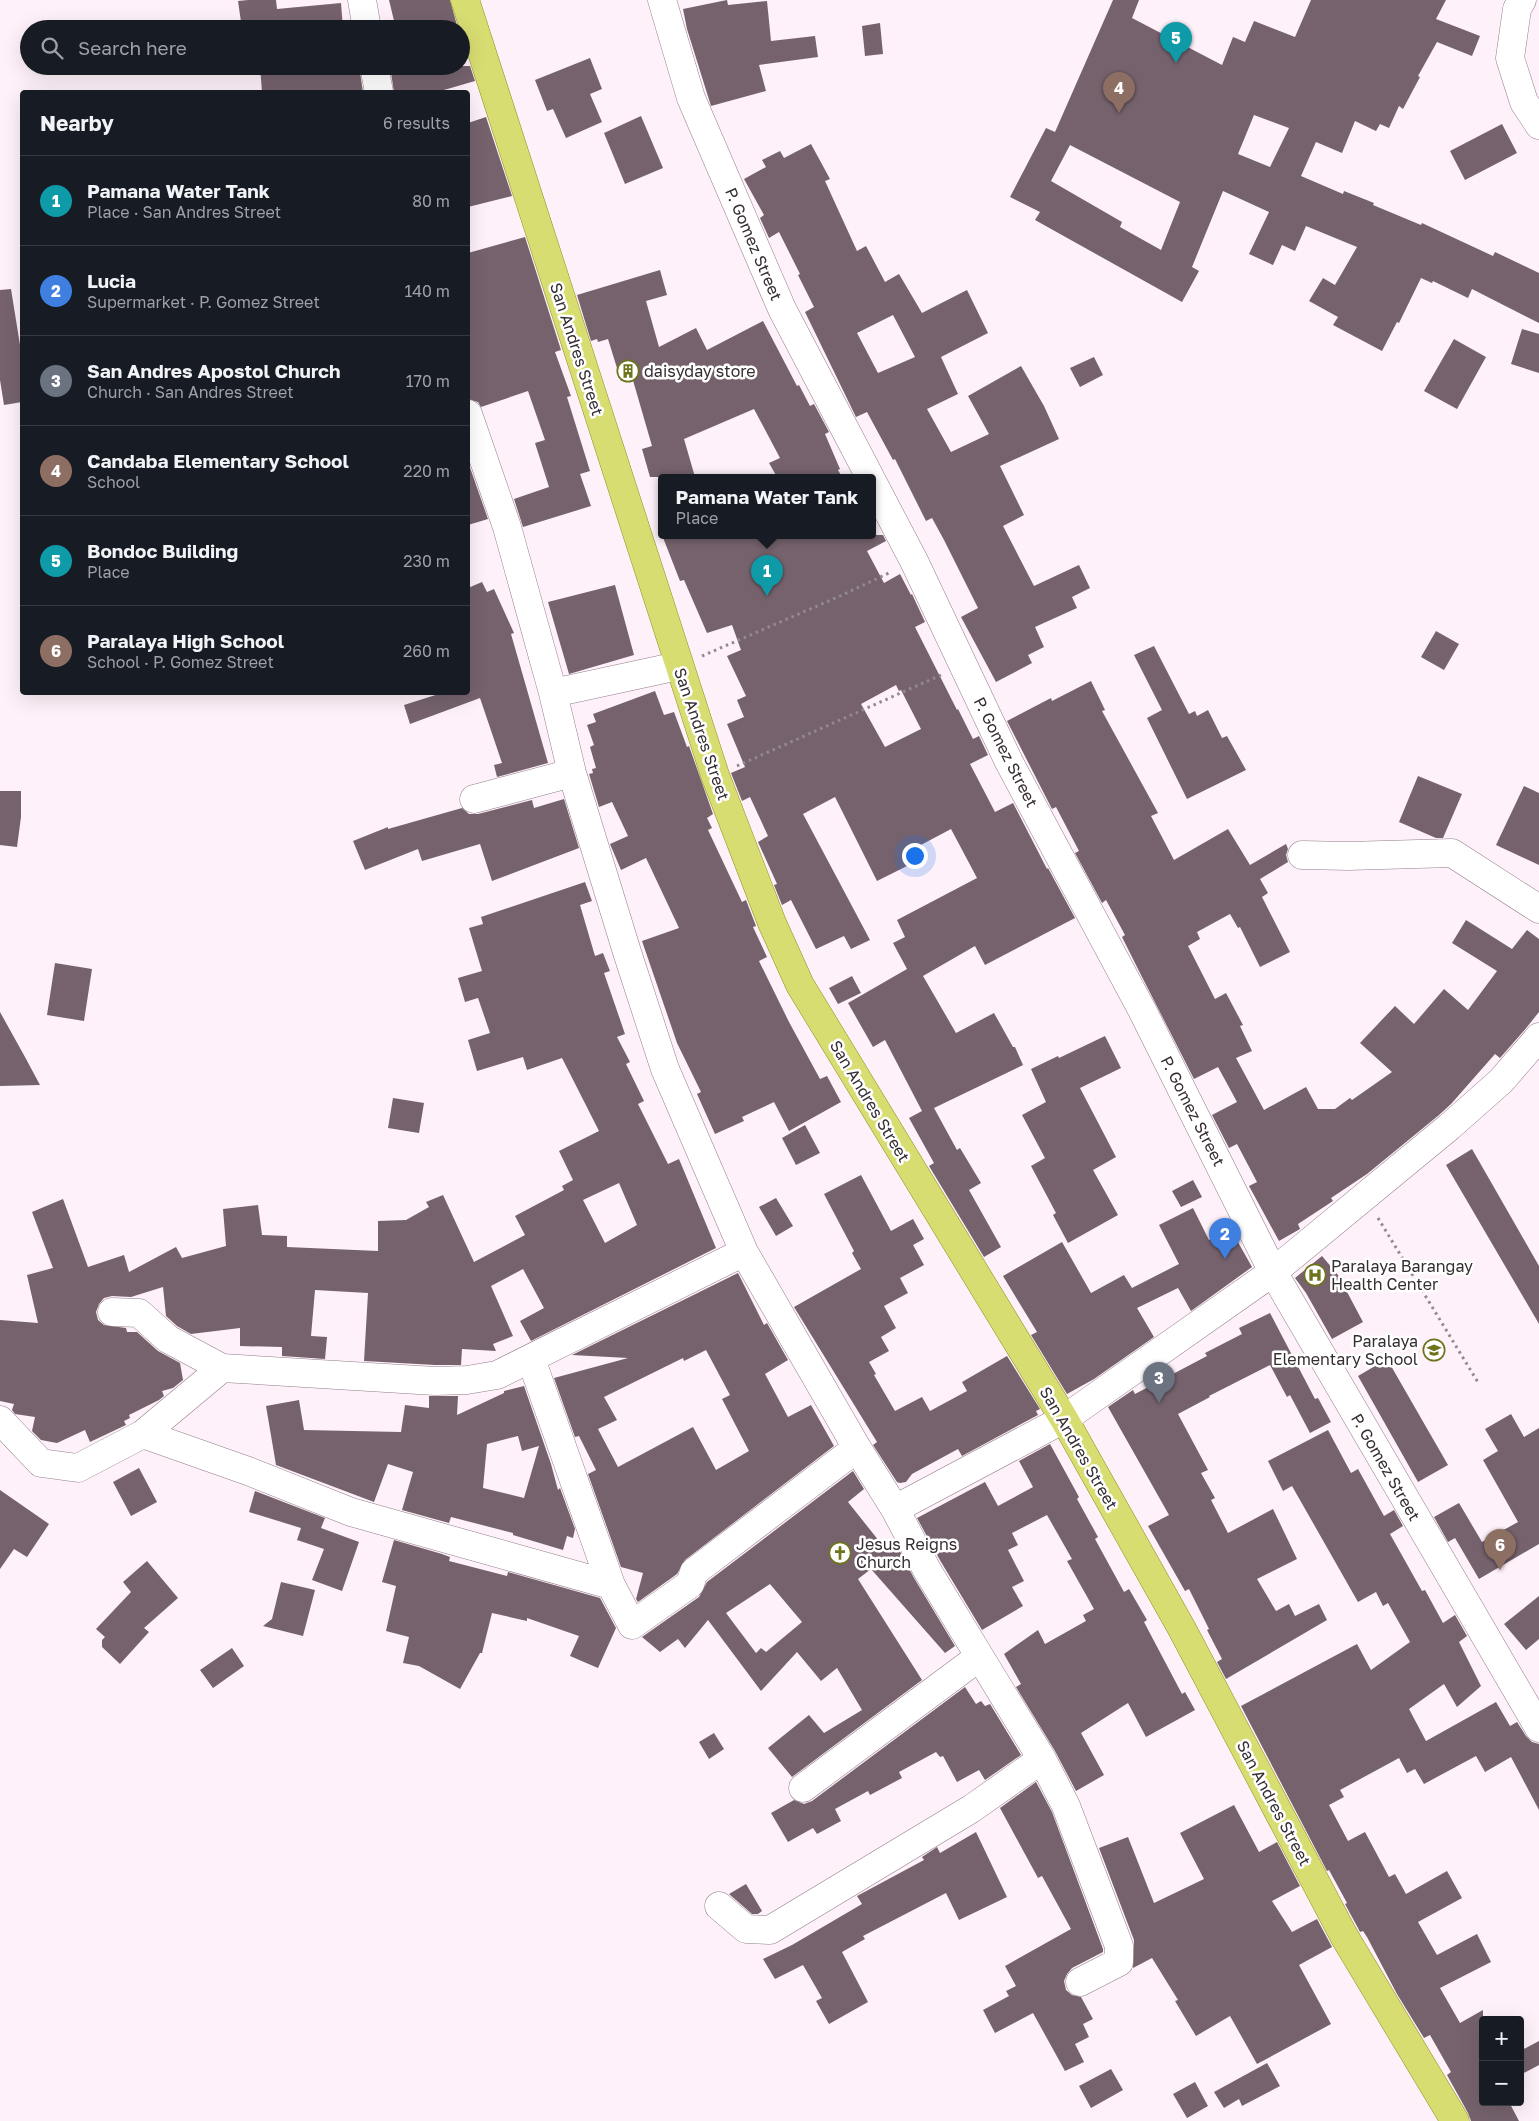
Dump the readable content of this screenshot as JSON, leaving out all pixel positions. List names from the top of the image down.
{
  "streets": {
    "main road": ["San Andres Street"],
    "street": ["P. Gomez Street"]
  },
  "places": {
    "building": ["daisyday store"],
    "hospital": ["Paralaya Barangay Health Center"],
    "school or university": ["Paralaya Elementary School"],
    "church": ["Jesus Reigns Church"]
  },
  "page": {
    "search": "Search here",
    "pins": [
      "5",
      "4",
      "1",
      "2",
      "3",
      "6"
    ],
    "heading": ["Nearby", "6 results"],
    "list": [
      {
        "mark": "1",
        "name": "Pamana Water Tank",
        "note": "Place · San Andres Street",
        "value": "80 m"
      },
      {
        "mark": "2",
        "name": "Lucia",
        "note": "Supermarket · P. Gomez Street",
        "value": "140 m"
      },
      {
        "mark": "3",
        "name": "San Andres Apostol Church",
        "note": "Church · San Andres Street",
        "value": "170 m"
      },
      {
        "mark": "4",
        "name": "Candaba Elementary School",
        "note": "School",
        "value": "220 m"
      },
      {
        "mark": "5",
        "name": "Bondoc Building",
        "note": "Place",
        "value": "230 m"
      },
      {
        "mark": "6",
        "name": "Paralaya High School",
        "note": "School · P. Gomez Street",
        "value": "260 m"
      }
    ],
    "popup": ["Pamana Water Tank", "Place"],
    "map_buttons": ["+", "−"]
  }
}
